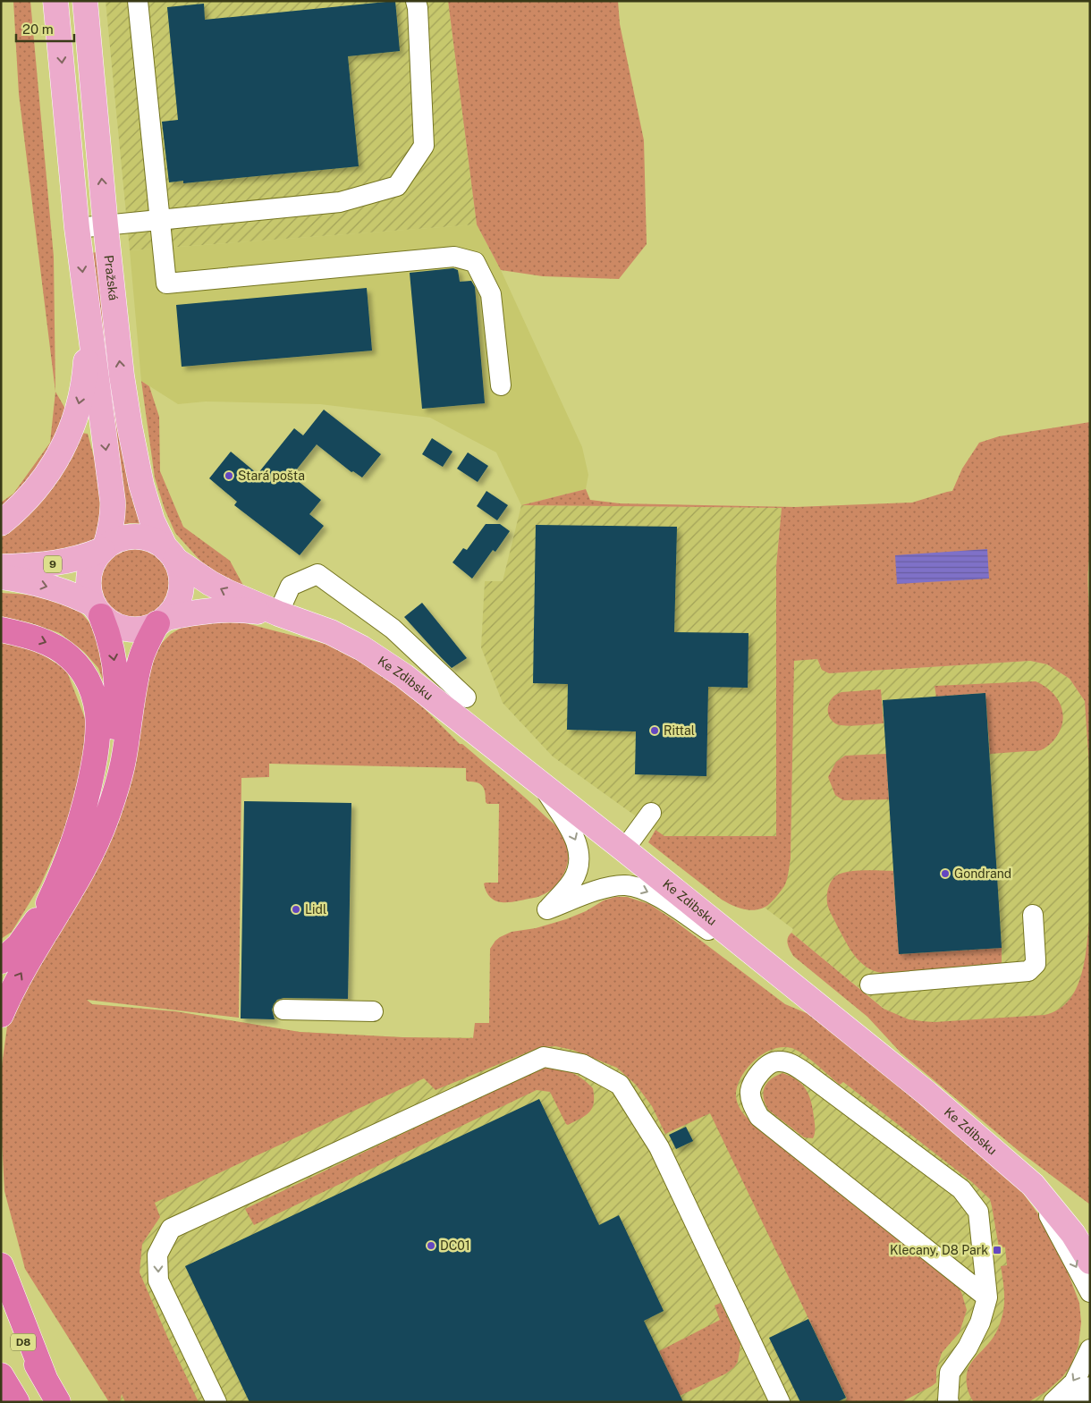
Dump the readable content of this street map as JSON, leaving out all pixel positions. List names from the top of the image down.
{
  "streets": {
    "highway": ["D8"],
    "main road": ["Pražská", "9", "Ke Zdibsku"]
  },
  "crossings": [
    ["Pražská", "9"],
    ["Pražská", "Ke Zdibsku"],
    ["9", "Ke Zdibsku"]
  ],
  "places": {
    "other": [
      "Stará pošta",
      "Rittal",
      "Gondrand",
      "Lidl",
      "DC01"
    ],
    "transit": ["Klecany, D8 Park"]
  },
  "scale_bar": "20 m"
}
